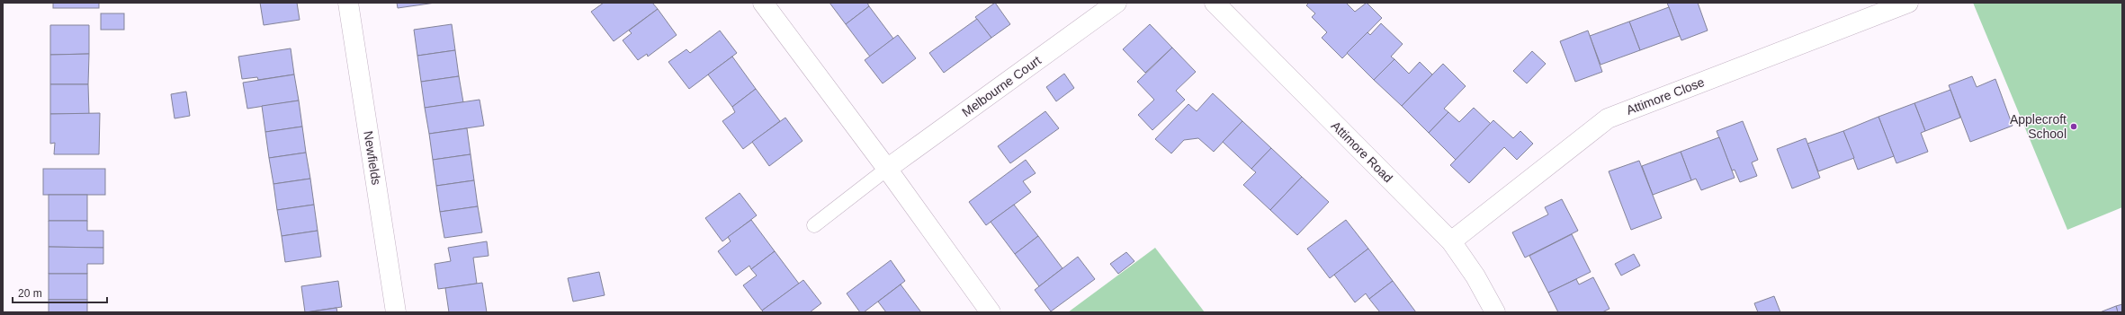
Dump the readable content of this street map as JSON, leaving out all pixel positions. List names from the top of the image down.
{
  "streets": {
    "street": [
      "Melbourne Court",
      "Attimore Close",
      "Attimore Road",
      "Newfields"
    ]
  },
  "crossings": [
    ["Attimore Close", "Attimore Road"]
  ],
  "places": ["Applecroft School"],
  "scale_bar": "20 m"
}
